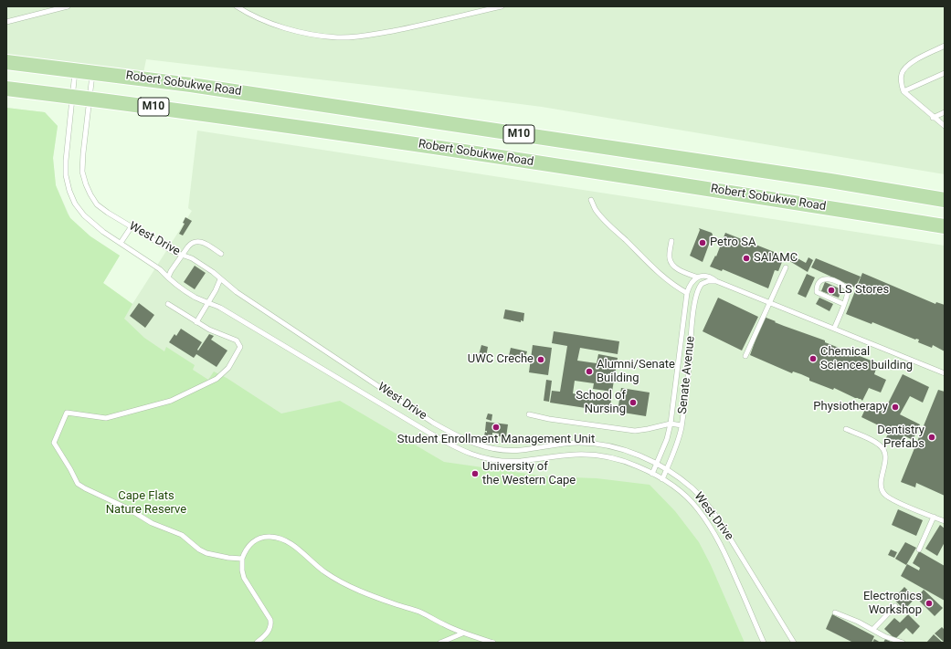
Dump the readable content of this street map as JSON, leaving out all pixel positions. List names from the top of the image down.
{
  "streets": {
    "main road": ["Robert Sobukwe Road", "M10"],
    "lane": ["West Drive", "Senate Avenue"]
  },
  "crossings": [
    ["Robert Sobukwe Road", "West Drive"],
    ["West Drive", "Senate Avenue"]
  ],
  "parks": ["Cape Flats Nature Reserve"],
  "places": [
    "Petro SA",
    "SAIAMC",
    "LS Stores",
    "Chemical Sciences building",
    "UWC Creche",
    "Alumni/Senate Building",
    "School of Nursing",
    "Physiotherapy",
    "Student Enrollment Management Unit",
    "Dentistry Prefabs",
    "University of the Western Cape",
    "Electronics Workshop"
  ]
}
